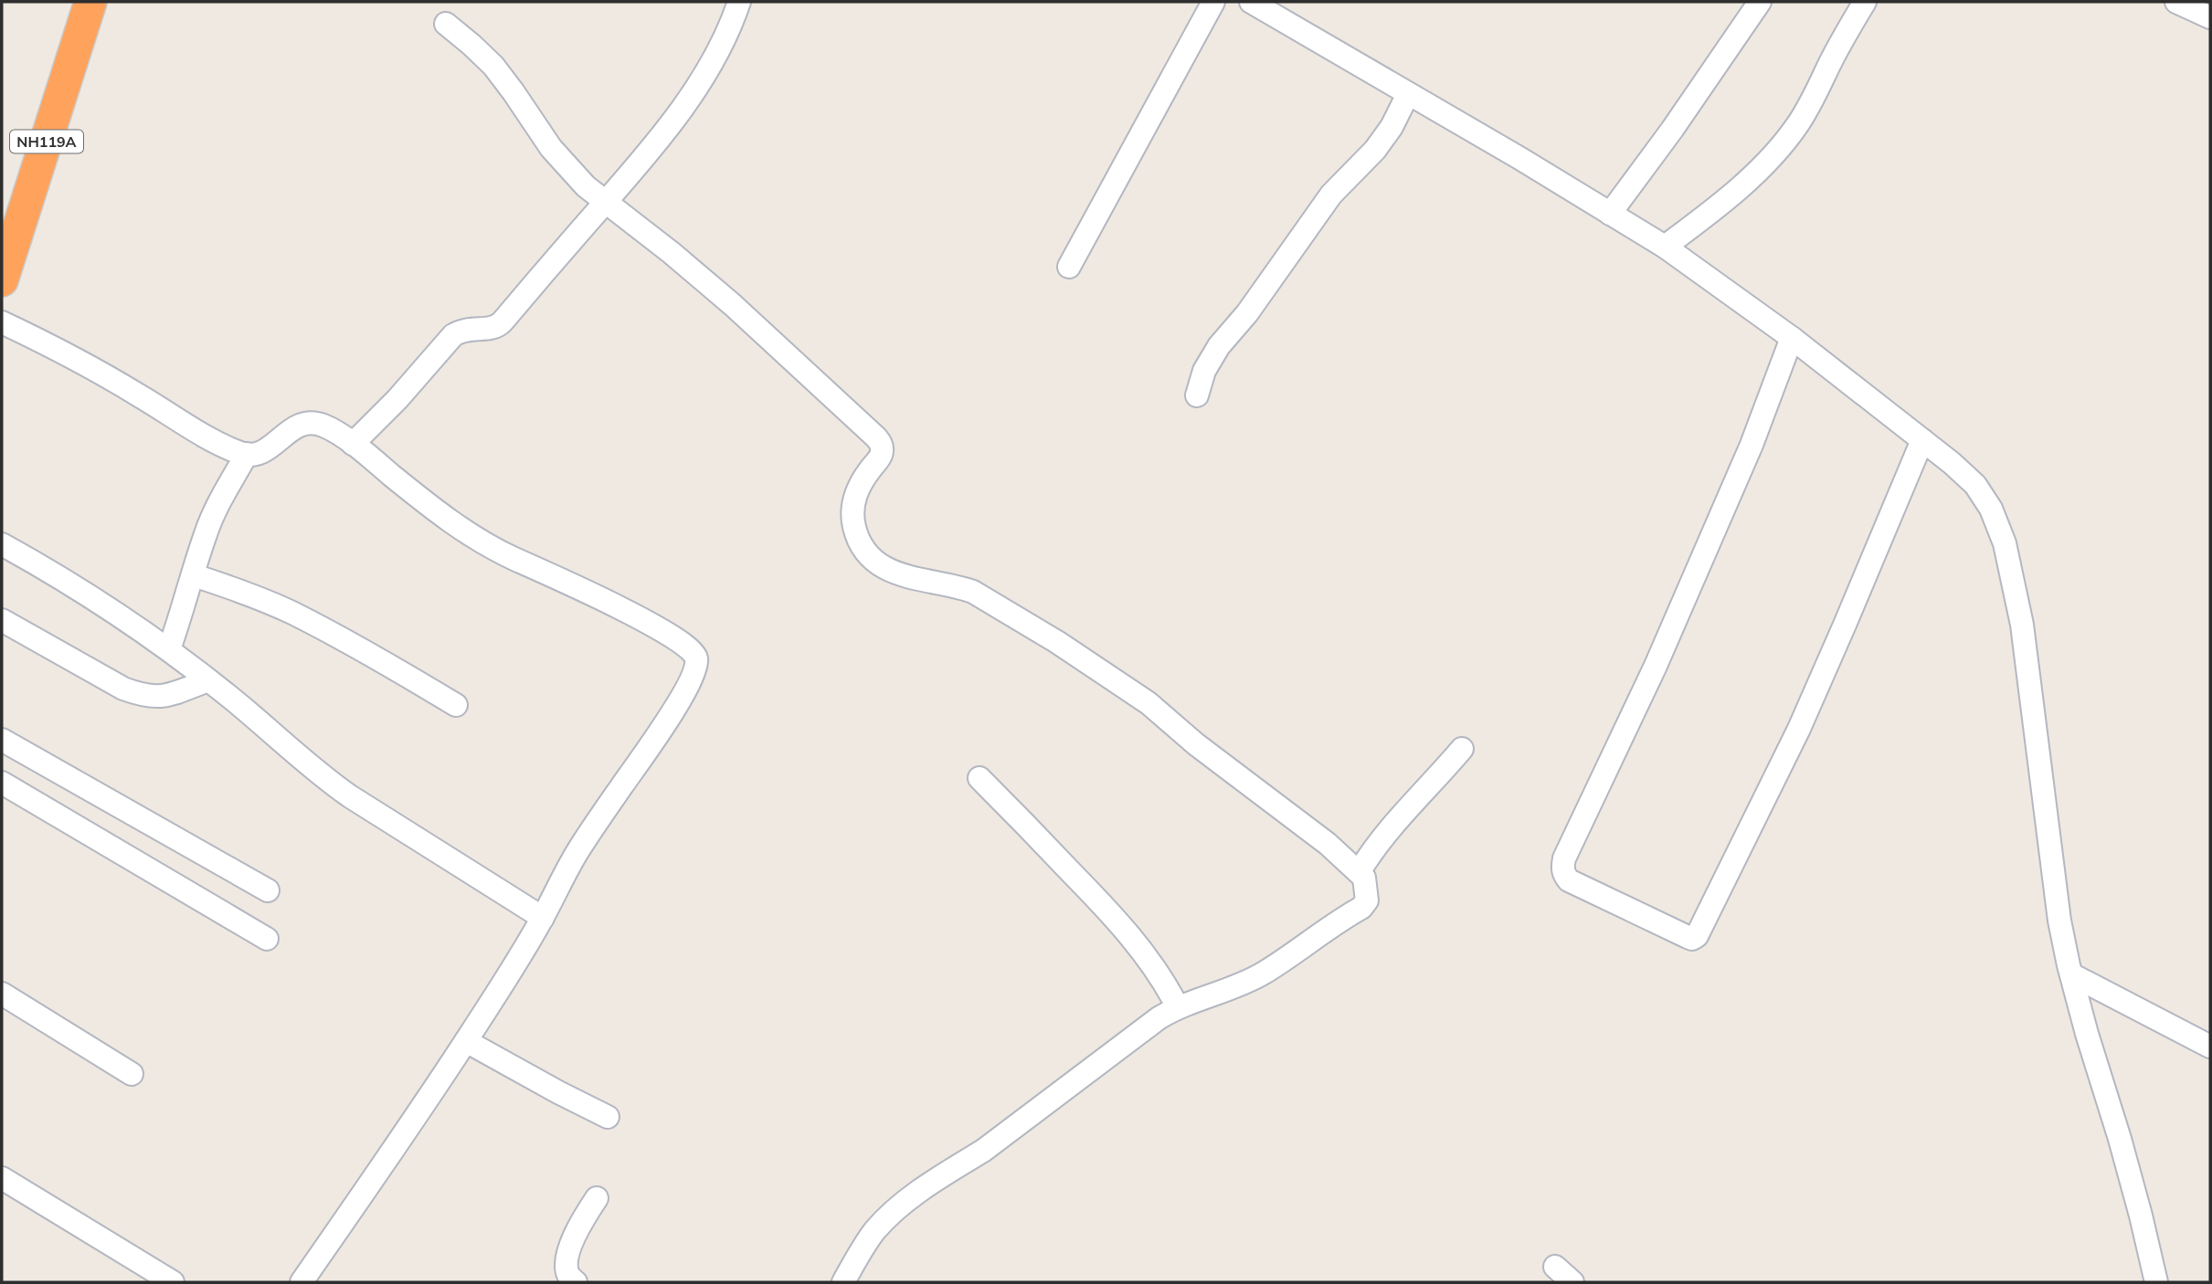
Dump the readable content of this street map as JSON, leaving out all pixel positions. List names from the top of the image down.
{
  "streets": {
    "highway": ["NH119A"]
  }
}
